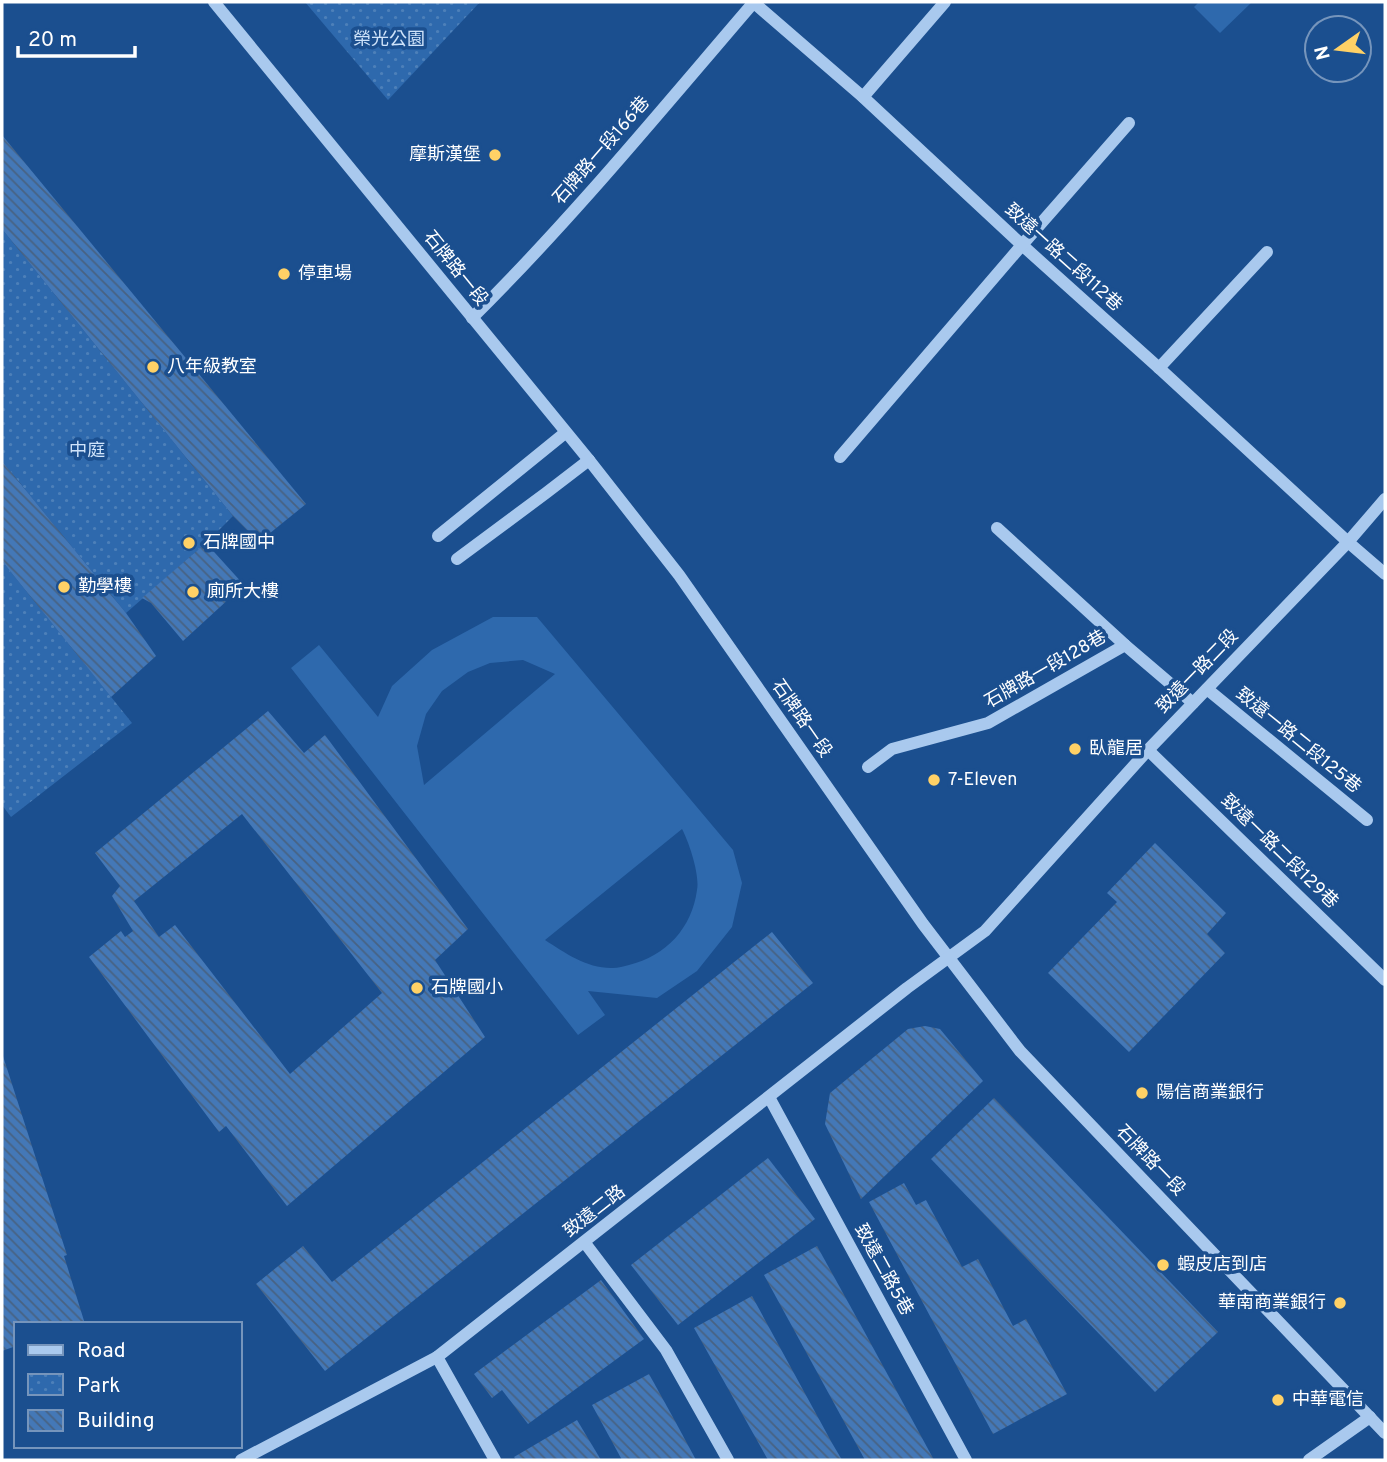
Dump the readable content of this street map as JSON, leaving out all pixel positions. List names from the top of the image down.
{
  "streets": {
    "street": [
      "石牌路一段166巷",
      "致遠一路二段112巷",
      "石牌路一段",
      "石牌路一段128巷",
      "致遠一路二段",
      "致遠一路二段125巷",
      "致遠一路二段129巷",
      "致遠二路",
      "致遠二路5巷"
    ]
  },
  "crossings": [
    ["石牌路一段166巷", "致遠一路二段112巷"],
    ["石牌路一段166巷", "石牌路一段"],
    ["致遠一路二段112巷", "致遠一路二段"],
    ["石牌路一段", "致遠一路二段"],
    ["石牌路一段", "致遠二路"],
    ["石牌路一段128巷", "致遠一路二段"],
    ["致遠一路二段", "致遠一路二段125巷"],
    ["致遠一路二段", "致遠一路二段129巷"],
    ["致遠一路二段", "致遠二路"],
    ["致遠二路", "致遠二路5巷"]
  ],
  "parks": ["榮光公園", "中庭"],
  "places": [
    "摩斯漢堡",
    "停車場",
    "八年級教室",
    "石牌國中",
    "勤學樓",
    "廁所大樓",
    "臥龍居",
    "7-Eleven",
    "石牌國小",
    "陽信商業銀行",
    "蝦皮店到店",
    "華南商業銀行",
    "中華電信"
  ],
  "legend": ["Road", "Park", "Building"],
  "scale_bar": "20 m",
  "north": "left"
}
